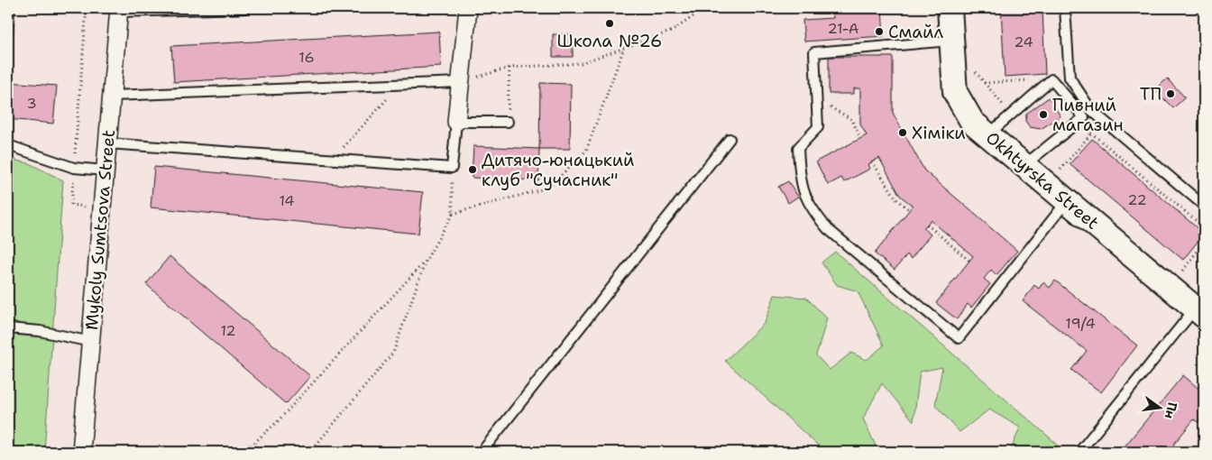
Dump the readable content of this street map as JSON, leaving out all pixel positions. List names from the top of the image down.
{
  "streets": {
    "main road": ["Okhtyrska Street"],
    "street": ["Mykoly Sumtsova Street"]
  },
  "places": [
    "Школа №26",
    "Смайл",
    "ТП",
    "Пивний магазин",
    "Хіміки",
    "Дитячо-юнацький клуб \"Сучасник\""
  ],
  "house_numbers": [
    "21-А",
    "24",
    "16",
    "3",
    "22",
    "14",
    "19/4",
    "12"
  ],
  "north": "right"
}
